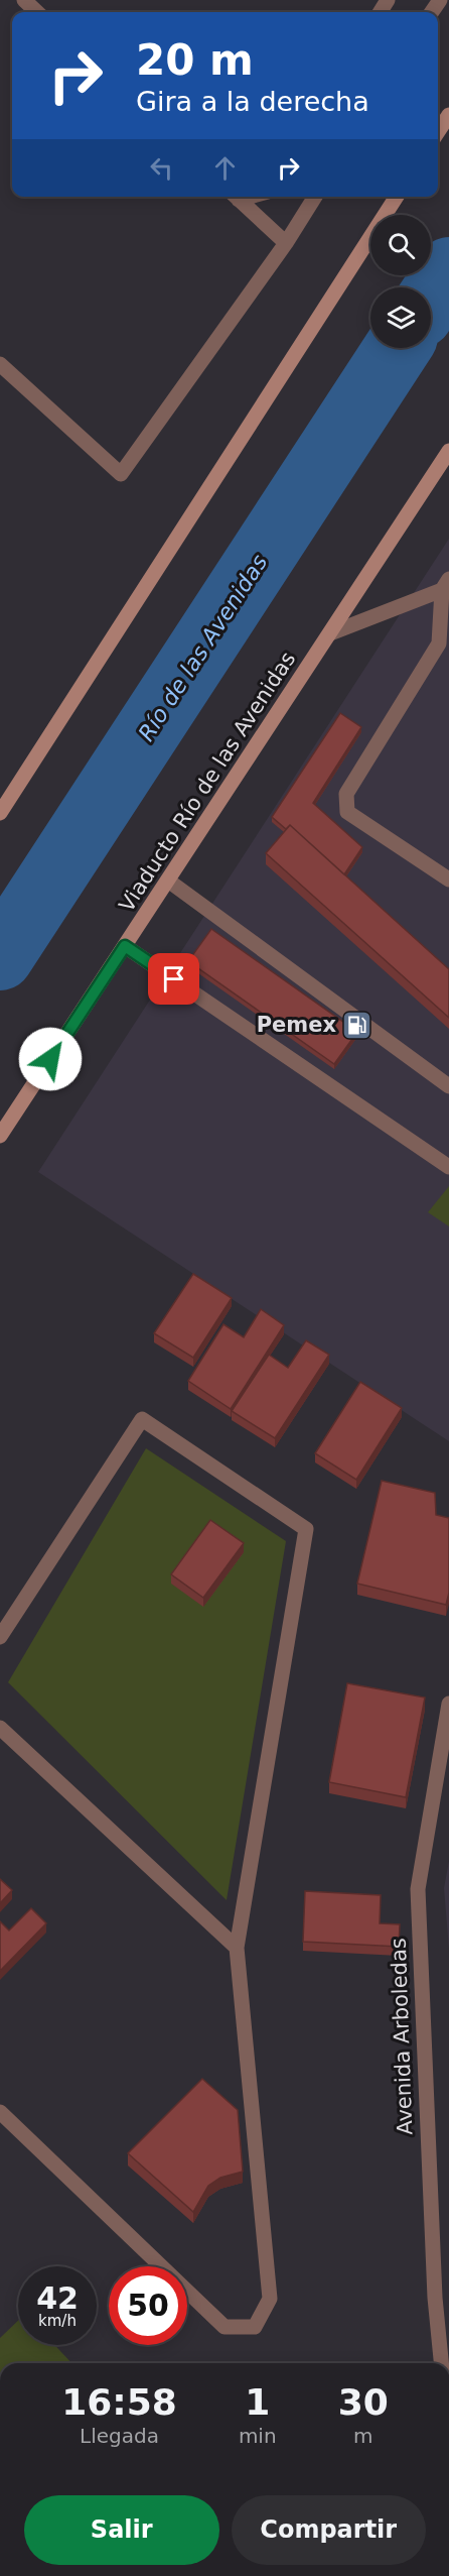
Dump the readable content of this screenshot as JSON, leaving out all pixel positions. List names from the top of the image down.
{
  "streets": {
    "main road": ["Viaducto Río de las Avenidas"],
    "street": ["Avenida Arboledas"]
  },
  "water": ["Río de las Avenidas"],
  "places": {
    "fuel station": ["Pemex"]
  },
  "page": {
    "turn": ["20 m", "Gira a la derecha"],
    "speed": "42 km/h",
    "limit": "50",
    "eta": [
      "16:58",
      "Llegada",
      "1",
      "min",
      "30",
      "m"
    ],
    "buttons": ["Salir", "Compartir"]
  }
}
